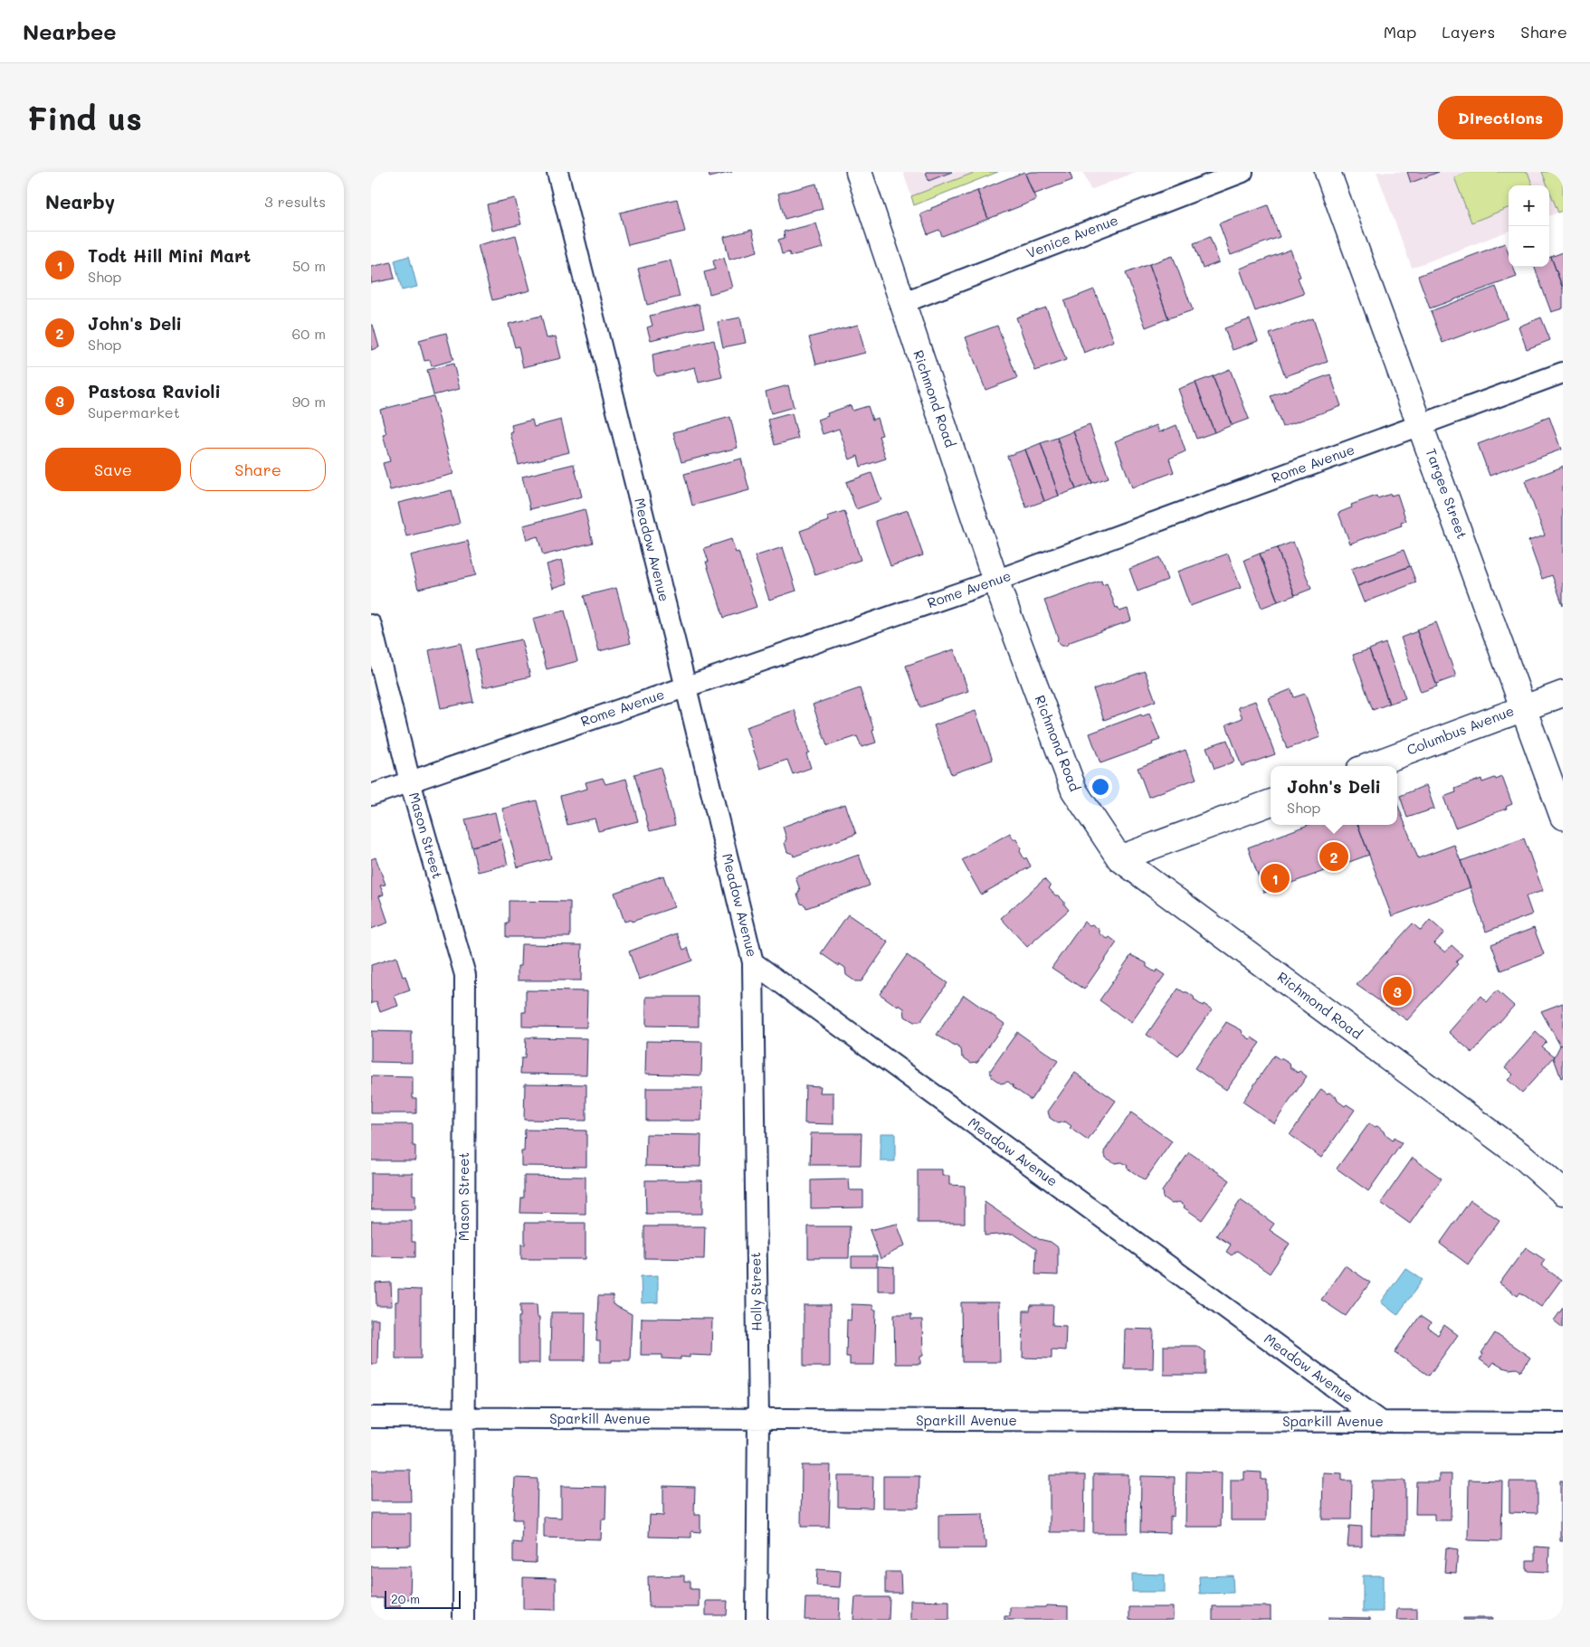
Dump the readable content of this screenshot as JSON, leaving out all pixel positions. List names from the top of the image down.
{
  "streets": {
    "main road": ["Richmond Road", "Targee Street", "Columbus Avenue"],
    "street": [
      "Venice Avenue",
      "Rome Avenue",
      "Meadow Avenue",
      "Mason Street",
      "Holly Street",
      "Sparkill Avenue"
    ]
  },
  "crossings": [
    ["Venice Avenue", "Richmond Road"],
    ["Richmond Road", "Rome Avenue"],
    ["Rome Avenue", "Targee Street"],
    ["Rome Avenue", "Meadow Avenue"],
    ["Rome Avenue", "Mason Street"],
    ["Targee Street", "Columbus Avenue"],
    ["Meadow Avenue", "Holly Street"],
    ["Meadow Avenue", "Sparkill Avenue"],
    ["Mason Street", "Sparkill Avenue"],
    ["Holly Street", "Sparkill Avenue"]
  ],
  "scale_bar": "20 m",
  "page": {
    "header": "Nearbee",
    "nav": ["Map", "Layers", "Share"],
    "buttons": [
      "Directions",
      ["Save", "Share"]
    ],
    "title": "Find us",
    "heading": ["Nearby", "3 results"],
    "map_buttons": ["+", "−"],
    "list": [
      {
        "mark": "1",
        "name": "Todt Hill Mini Mart",
        "note": "Shop",
        "value": "50 m"
      },
      {
        "mark": "2",
        "name": "John's Deli",
        "note": "Shop",
        "value": "60 m"
      },
      {
        "mark": "3",
        "name": "Pastosa Ravioli",
        "note": "Supermarket",
        "value": "90 m"
      }
    ],
    "popup": ["John's Deli", "Shop"],
    "pins": ["2", "1", "3"],
    "scale": "20 m"
  }
}
